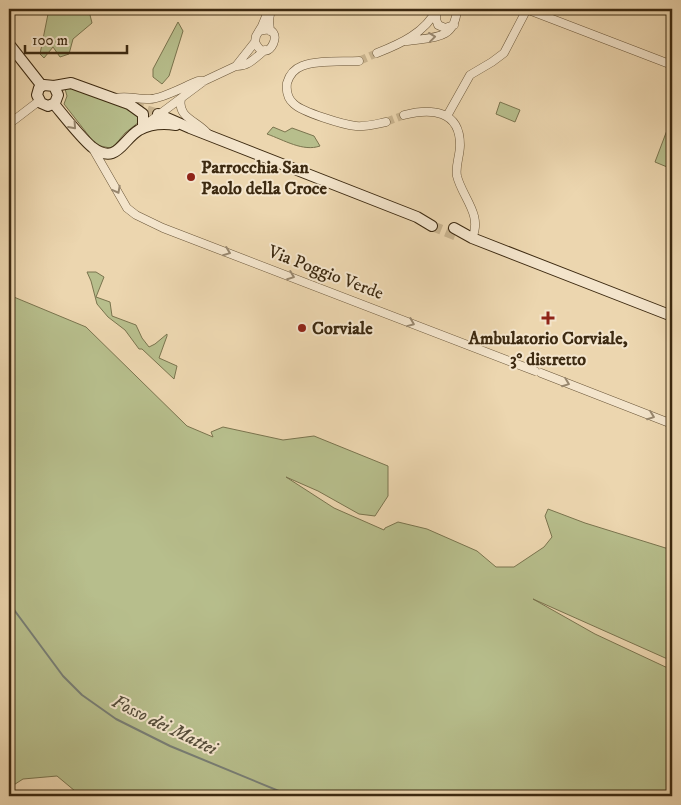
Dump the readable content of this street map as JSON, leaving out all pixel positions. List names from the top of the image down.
{
  "streets": {
    "street": ["Via Poggio Verde"]
  },
  "one_way": ["Via Poggio Verde"],
  "water": ["Fosso dei Mattei"],
  "places": {
    "other": ["Parrocchia San Paolo della Croce", "Corviale"],
    "health": ["Ambulatorio Corviale, 3° distretto"]
  },
  "scale_bar": "100 m"
}
